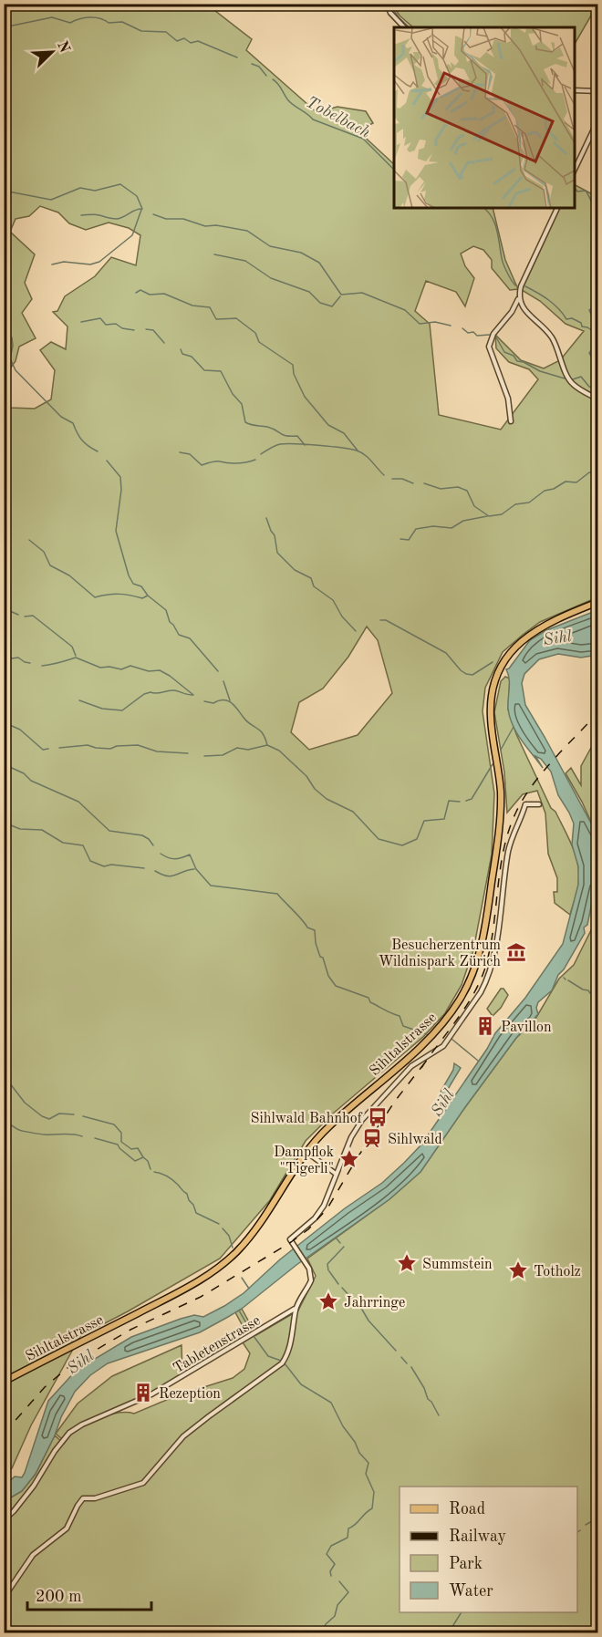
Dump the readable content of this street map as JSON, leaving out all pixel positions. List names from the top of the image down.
{
  "streets": {
    "main road": ["Sihltalstrasse"],
    "street": ["Tabletenstrasse"]
  },
  "water": ["Tobelbach", "Sihl"],
  "places": {
    "museum": ["Besucherzentrum Wildnispark Zürich"],
    "building": ["Pavillon", "Rezeption"],
    "bus stop": ["Sihlwald Bahnhof"],
    "station": ["Sihlwald"],
    "place": [
      "Dampflok \"Tigerli\"",
      "Summstein",
      "Totholz",
      "Jahrringe"
    ]
  },
  "legend": [
    "Road",
    "Railway",
    "Park",
    "Water"
  ],
  "scale_bar": "200 m",
  "north": "top right"
}
